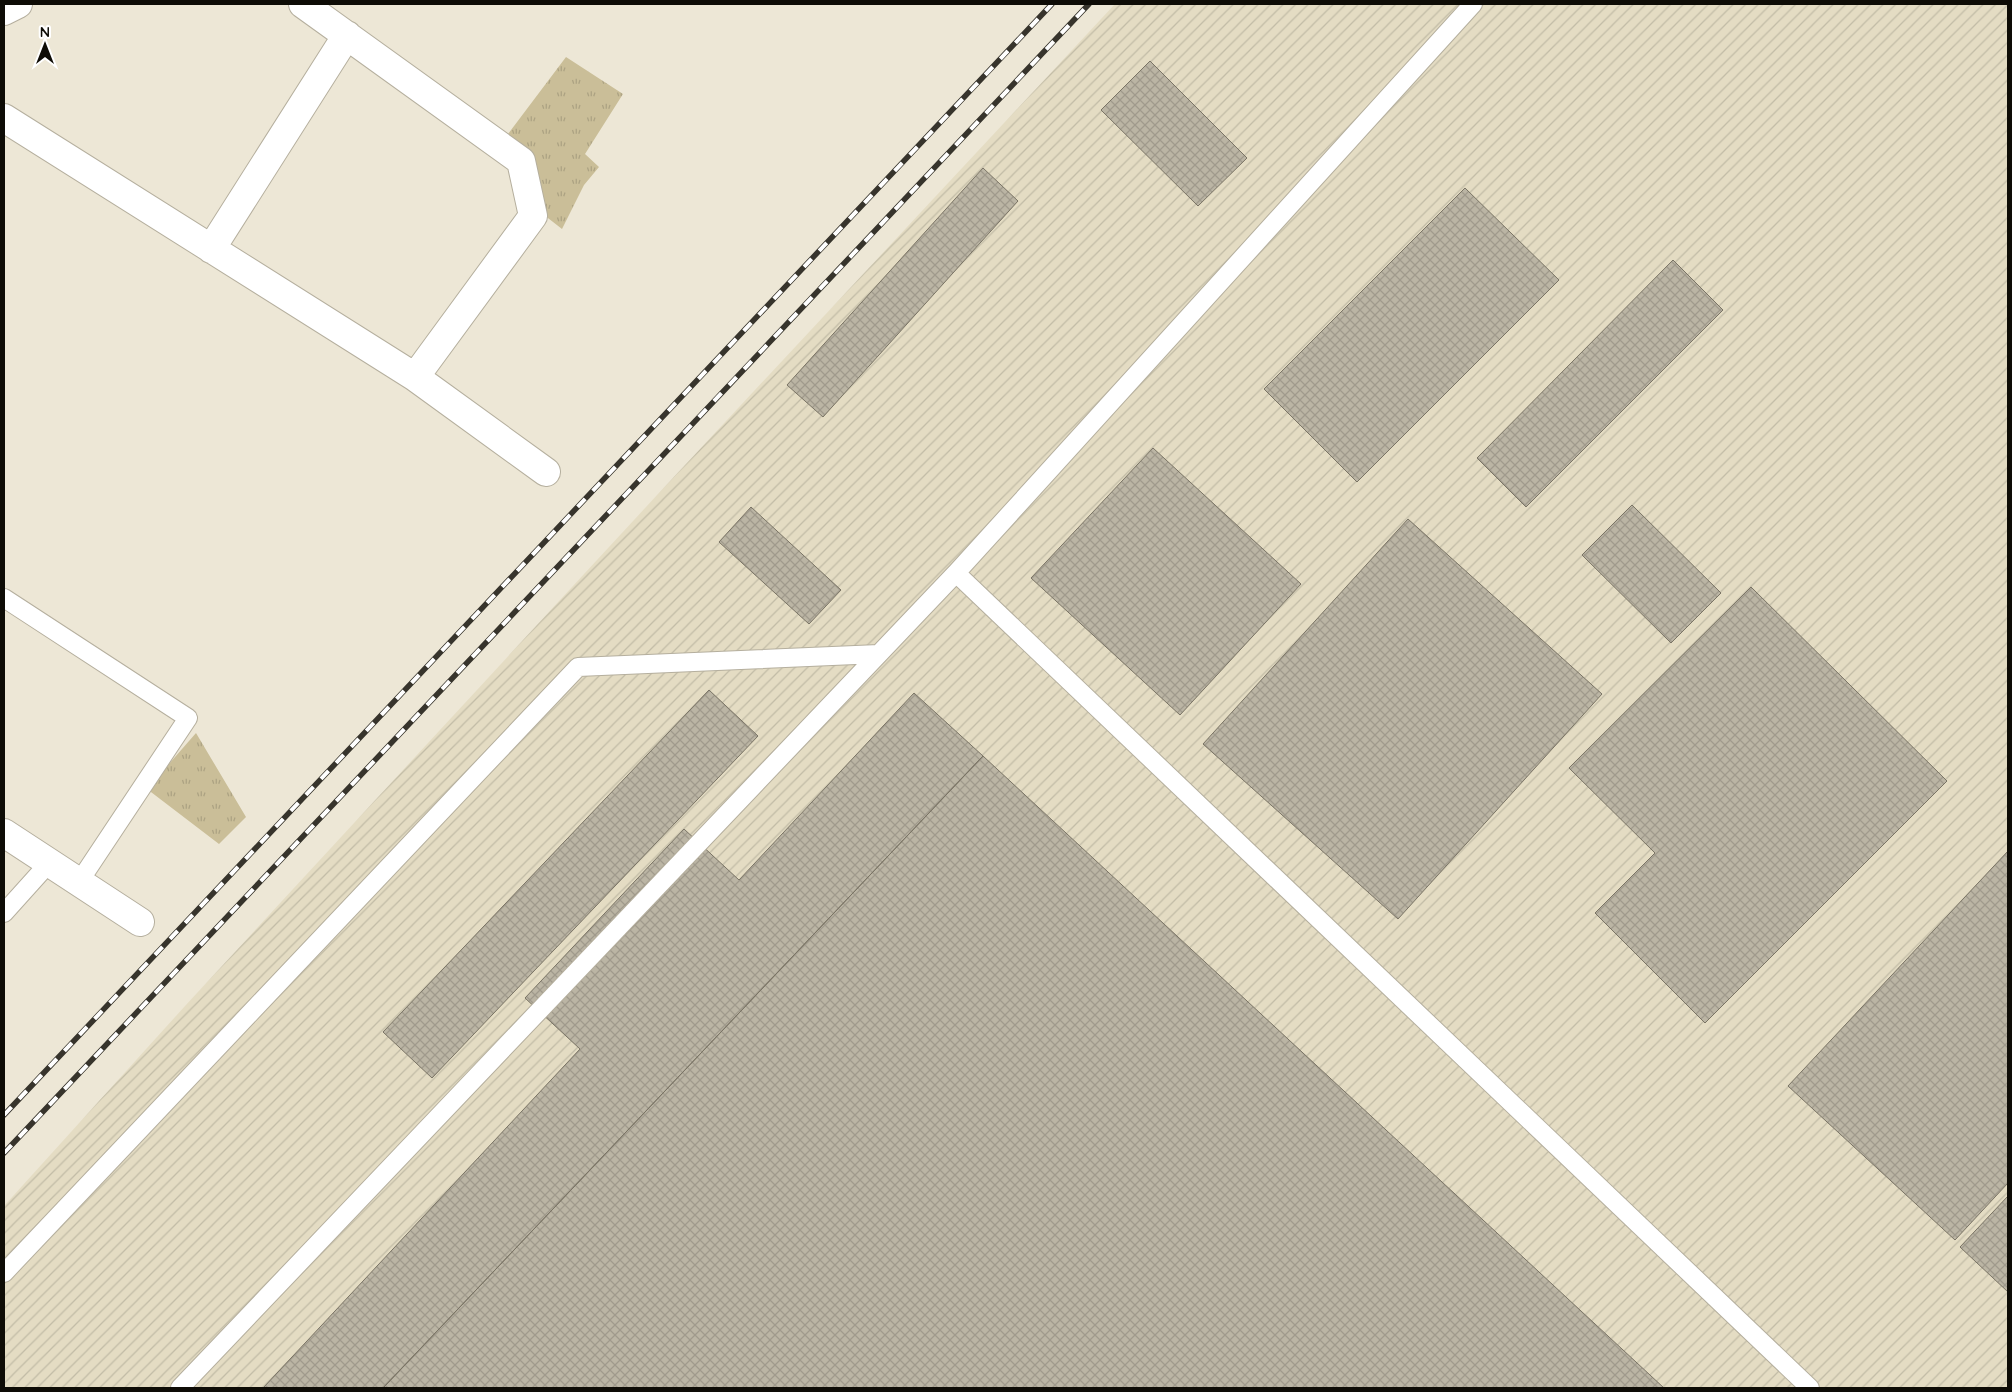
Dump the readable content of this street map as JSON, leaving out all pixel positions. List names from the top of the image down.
{
  "north": "top"
}
